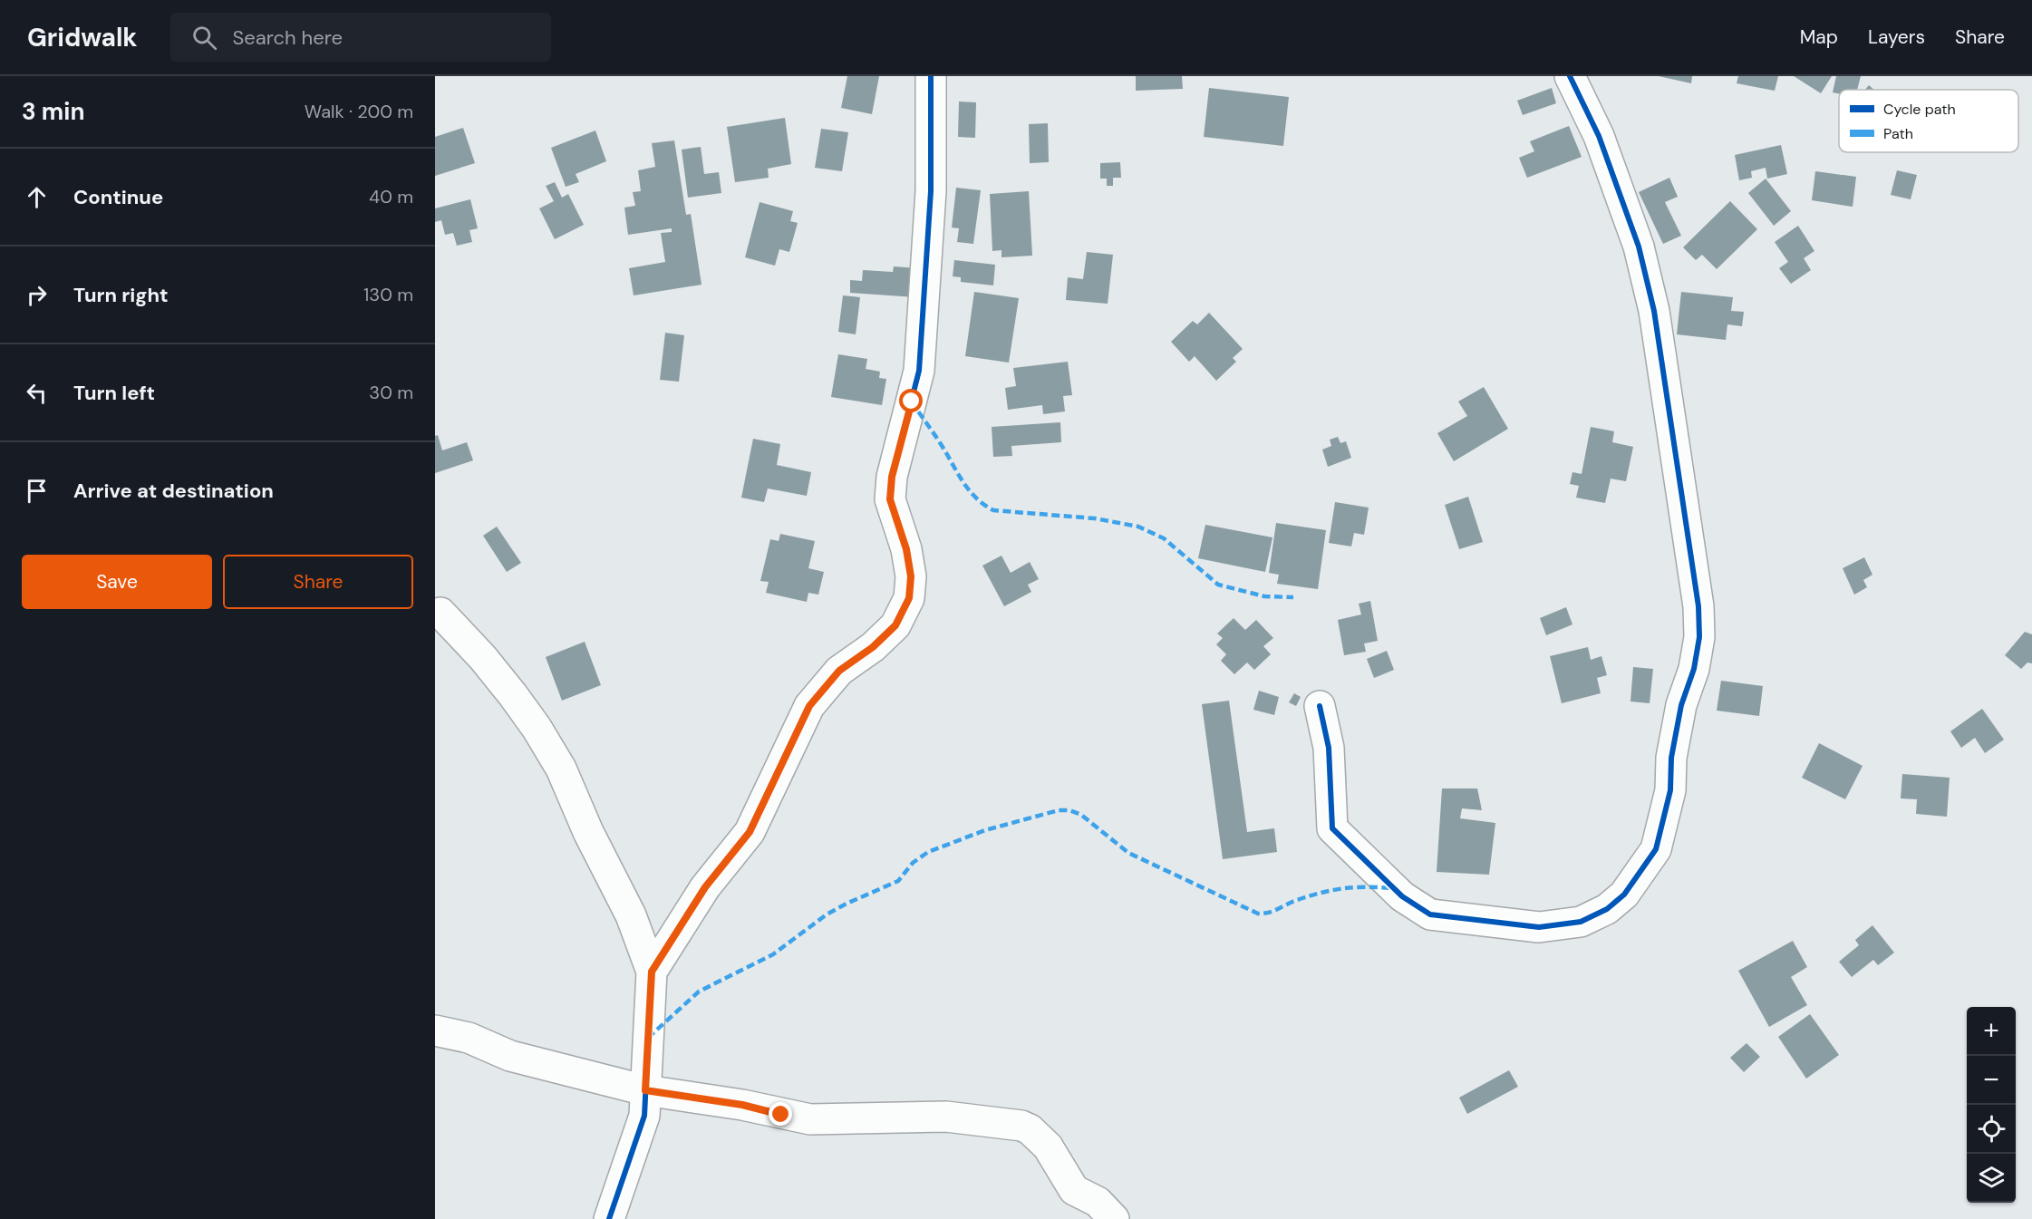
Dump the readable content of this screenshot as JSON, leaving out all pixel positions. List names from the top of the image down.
{
  "legend": ["Cycle path", "Path"],
  "page": {
    "header": "Gridwalk",
    "search": "Search here",
    "nav": ["Map", "Layers", "Share"],
    "heading": ["3 min", "Walk · 200 m"],
    "list": [
      ["Continue", "40 m"],
      ["Turn right", "130 m"],
      ["Turn left", "30 m"],
      "Arrive at destination"
    ],
    "buttons": ["Save", "Share"],
    "map_buttons": ["+", "−"]
  }
}
